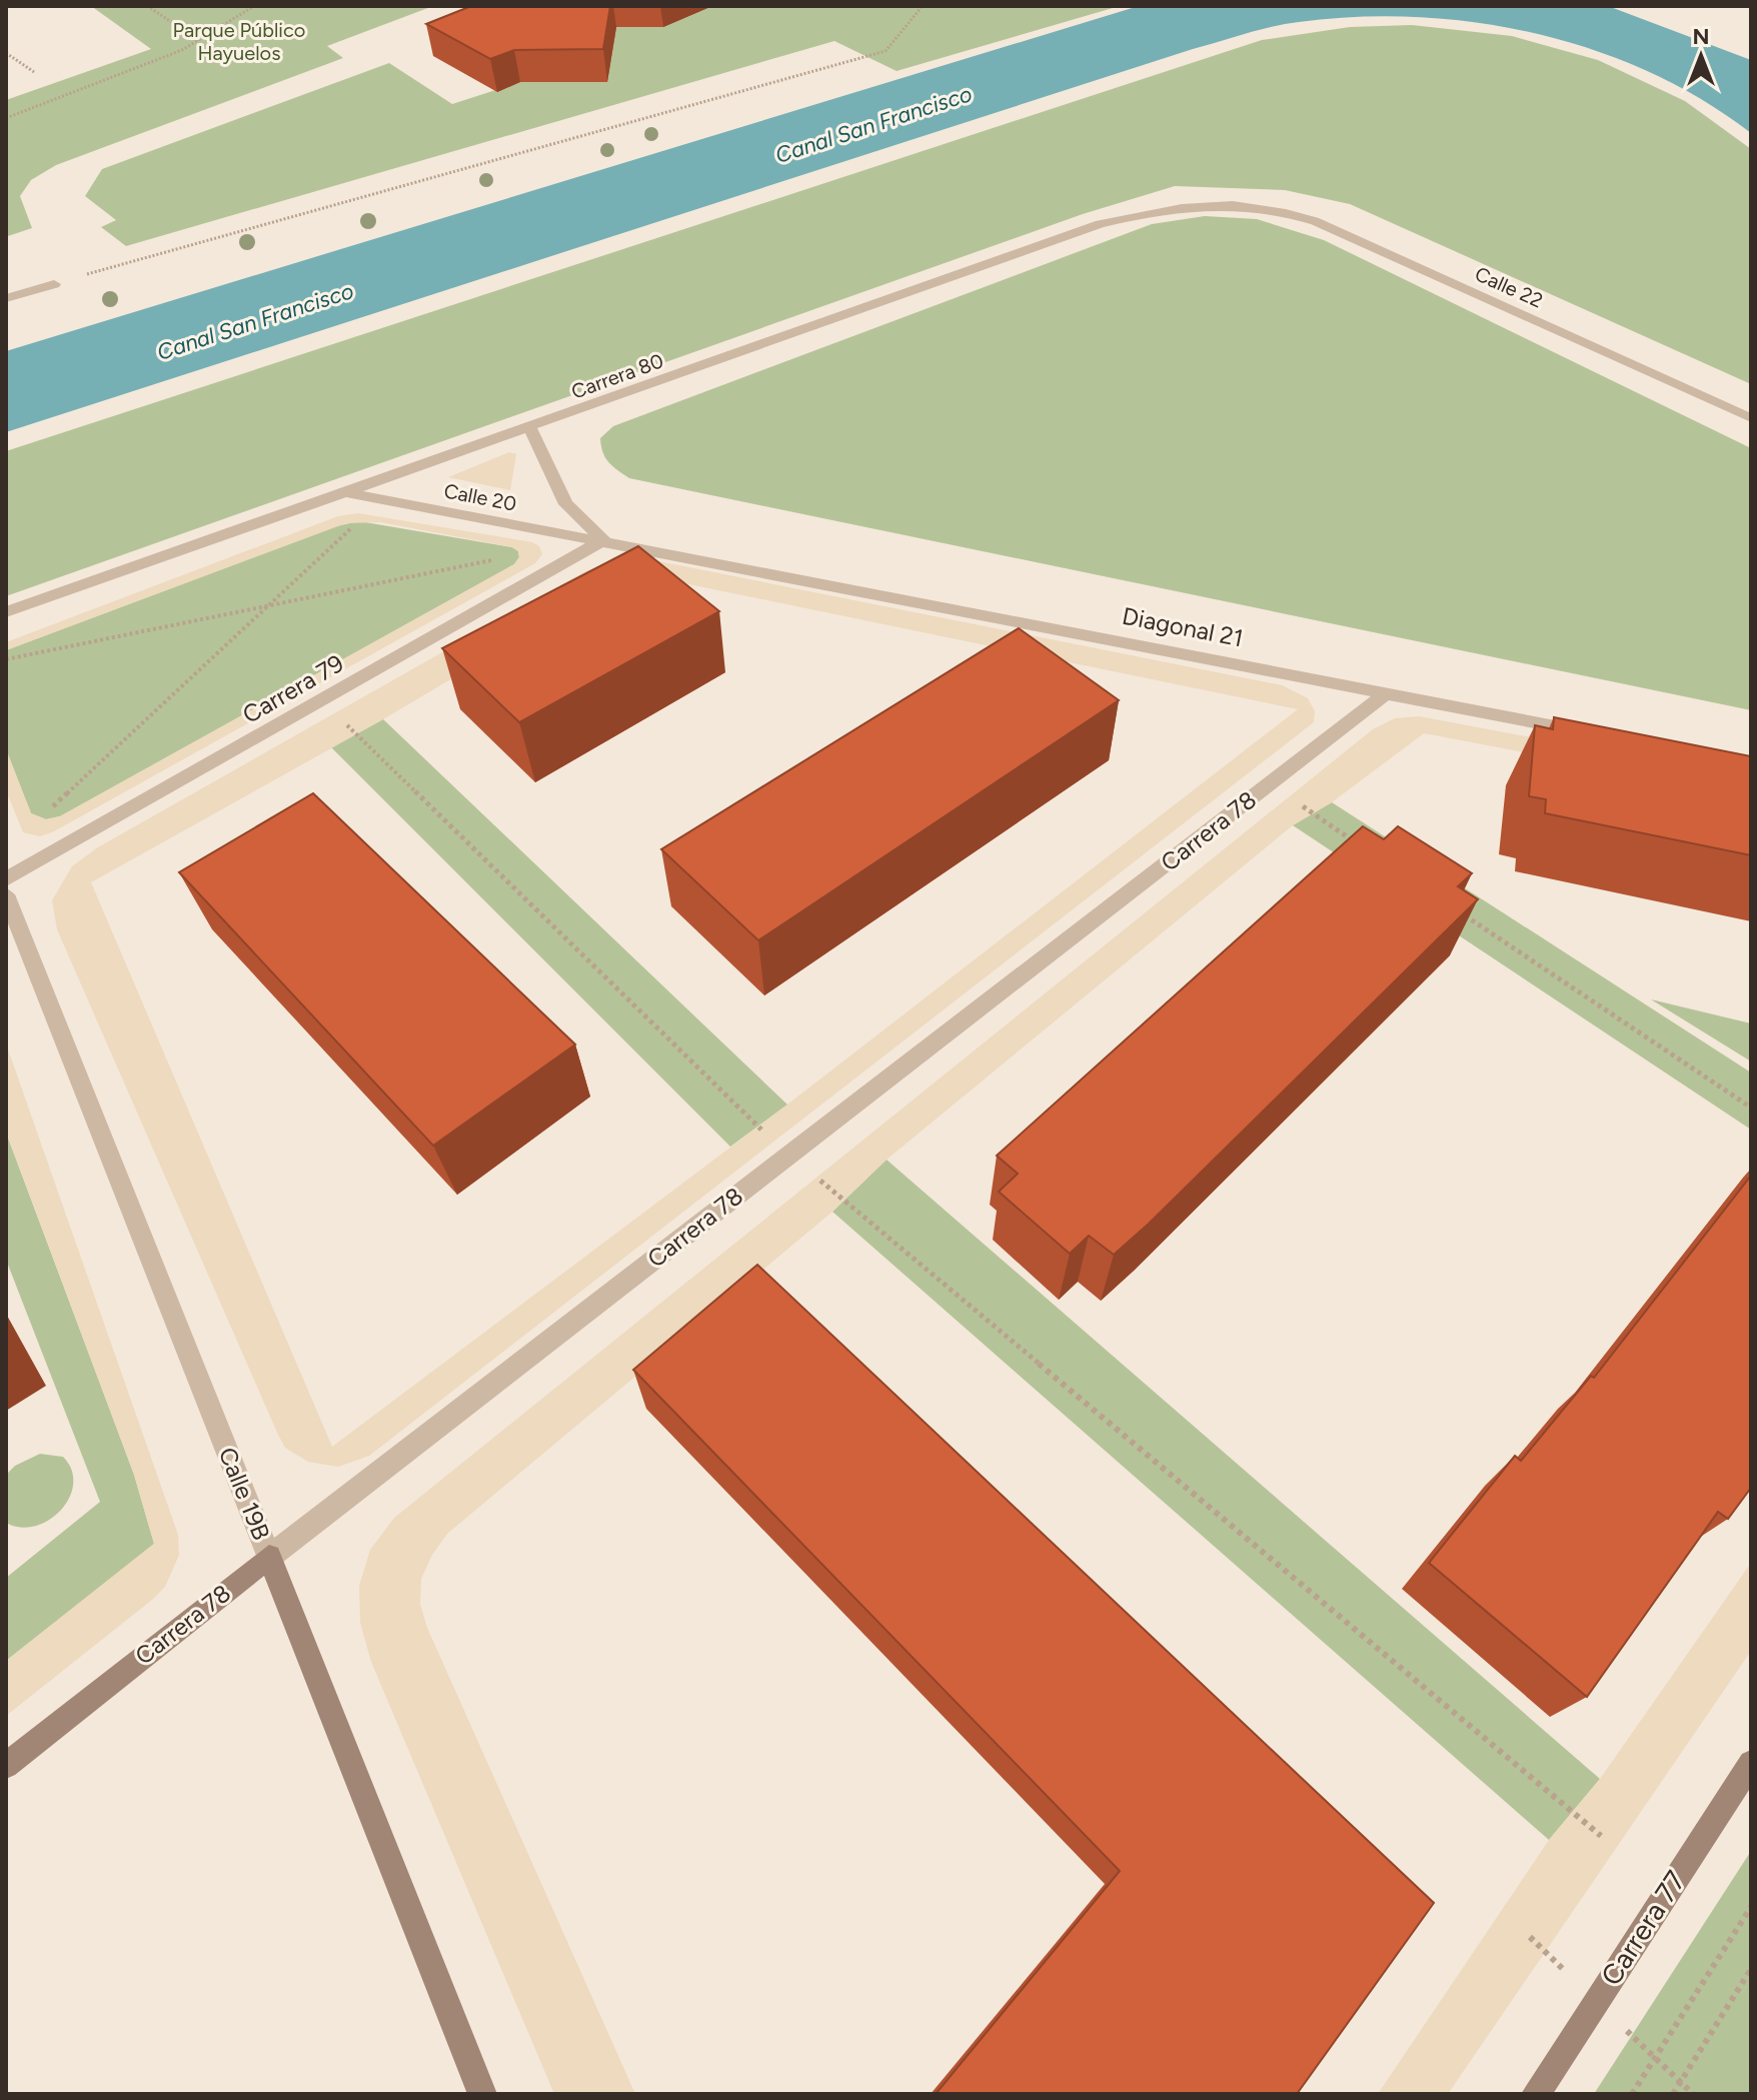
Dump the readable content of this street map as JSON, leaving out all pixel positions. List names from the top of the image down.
{
  "streets": {
    "street": [
      "Calle 22",
      "Carrera 80",
      "Calle 20",
      "Diagonal 21",
      "Carrera 79",
      "Carrera 78",
      "Calle 19B",
      "Carrera 77"
    ]
  },
  "crossings": [
    ["Calle 22", "Carrera 80"],
    ["Carrera 80", "Calle 20"],
    ["Calle 20", "Diagonal 21"],
    ["Calle 20", "Carrera 79"],
    ["Diagonal 21", "Carrera 79"],
    ["Diagonal 21", "Carrera 78"],
    ["Carrera 78", "Calle 19B"]
  ],
  "water": ["Canal San Francisco"],
  "parks": ["Parque Público Hayuelos"],
  "north": "top"
}
